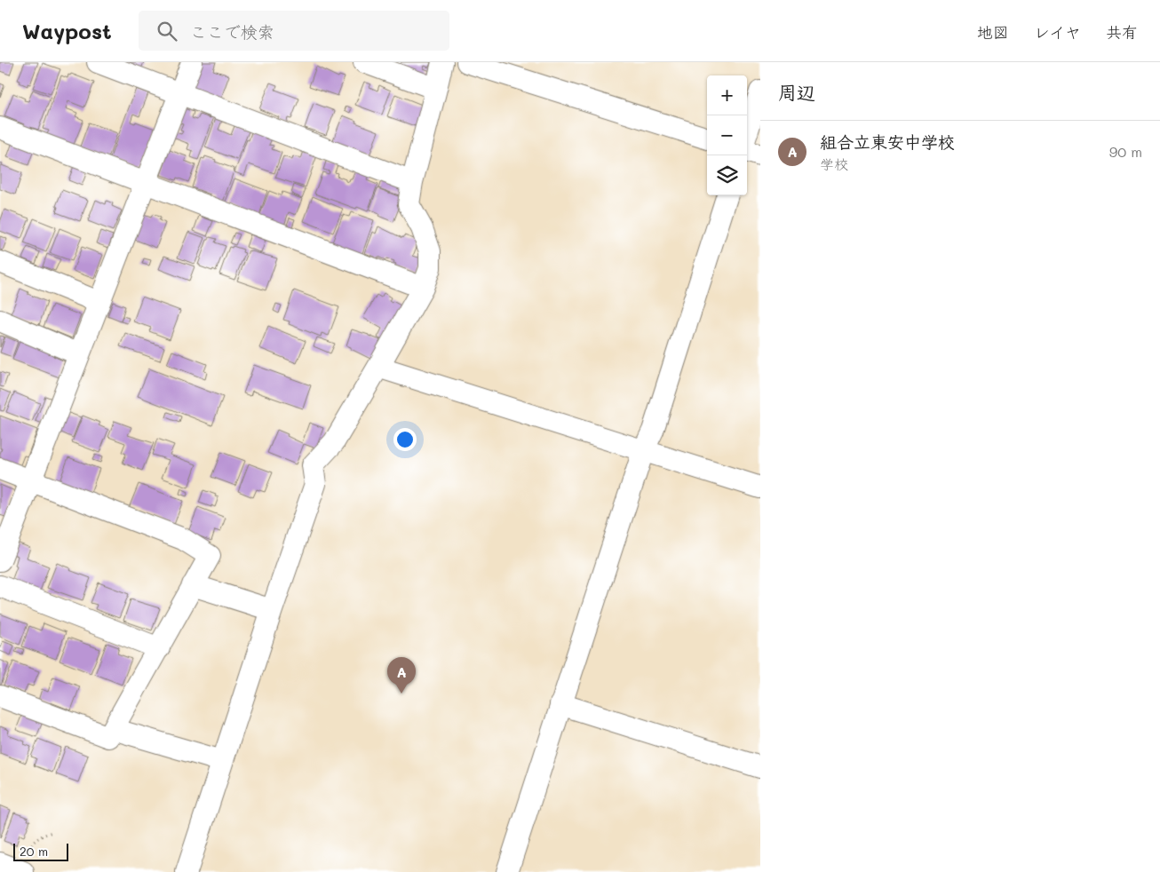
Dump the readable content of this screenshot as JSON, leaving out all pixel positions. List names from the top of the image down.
{
  "scale_bar": "20 m",
  "page": {
    "header": "Waypost",
    "search": "ここで検索",
    "nav": ["地図", "レイヤ", "共有"],
    "heading": "周辺",
    "map_buttons": ["+", "−"],
    "list": [
      {
        "mark": "A",
        "name": "組合立東安中学校",
        "note": "学校",
        "value": "90 m"
      }
    ],
    "pins": "A",
    "scale": "20 m"
  }
}
